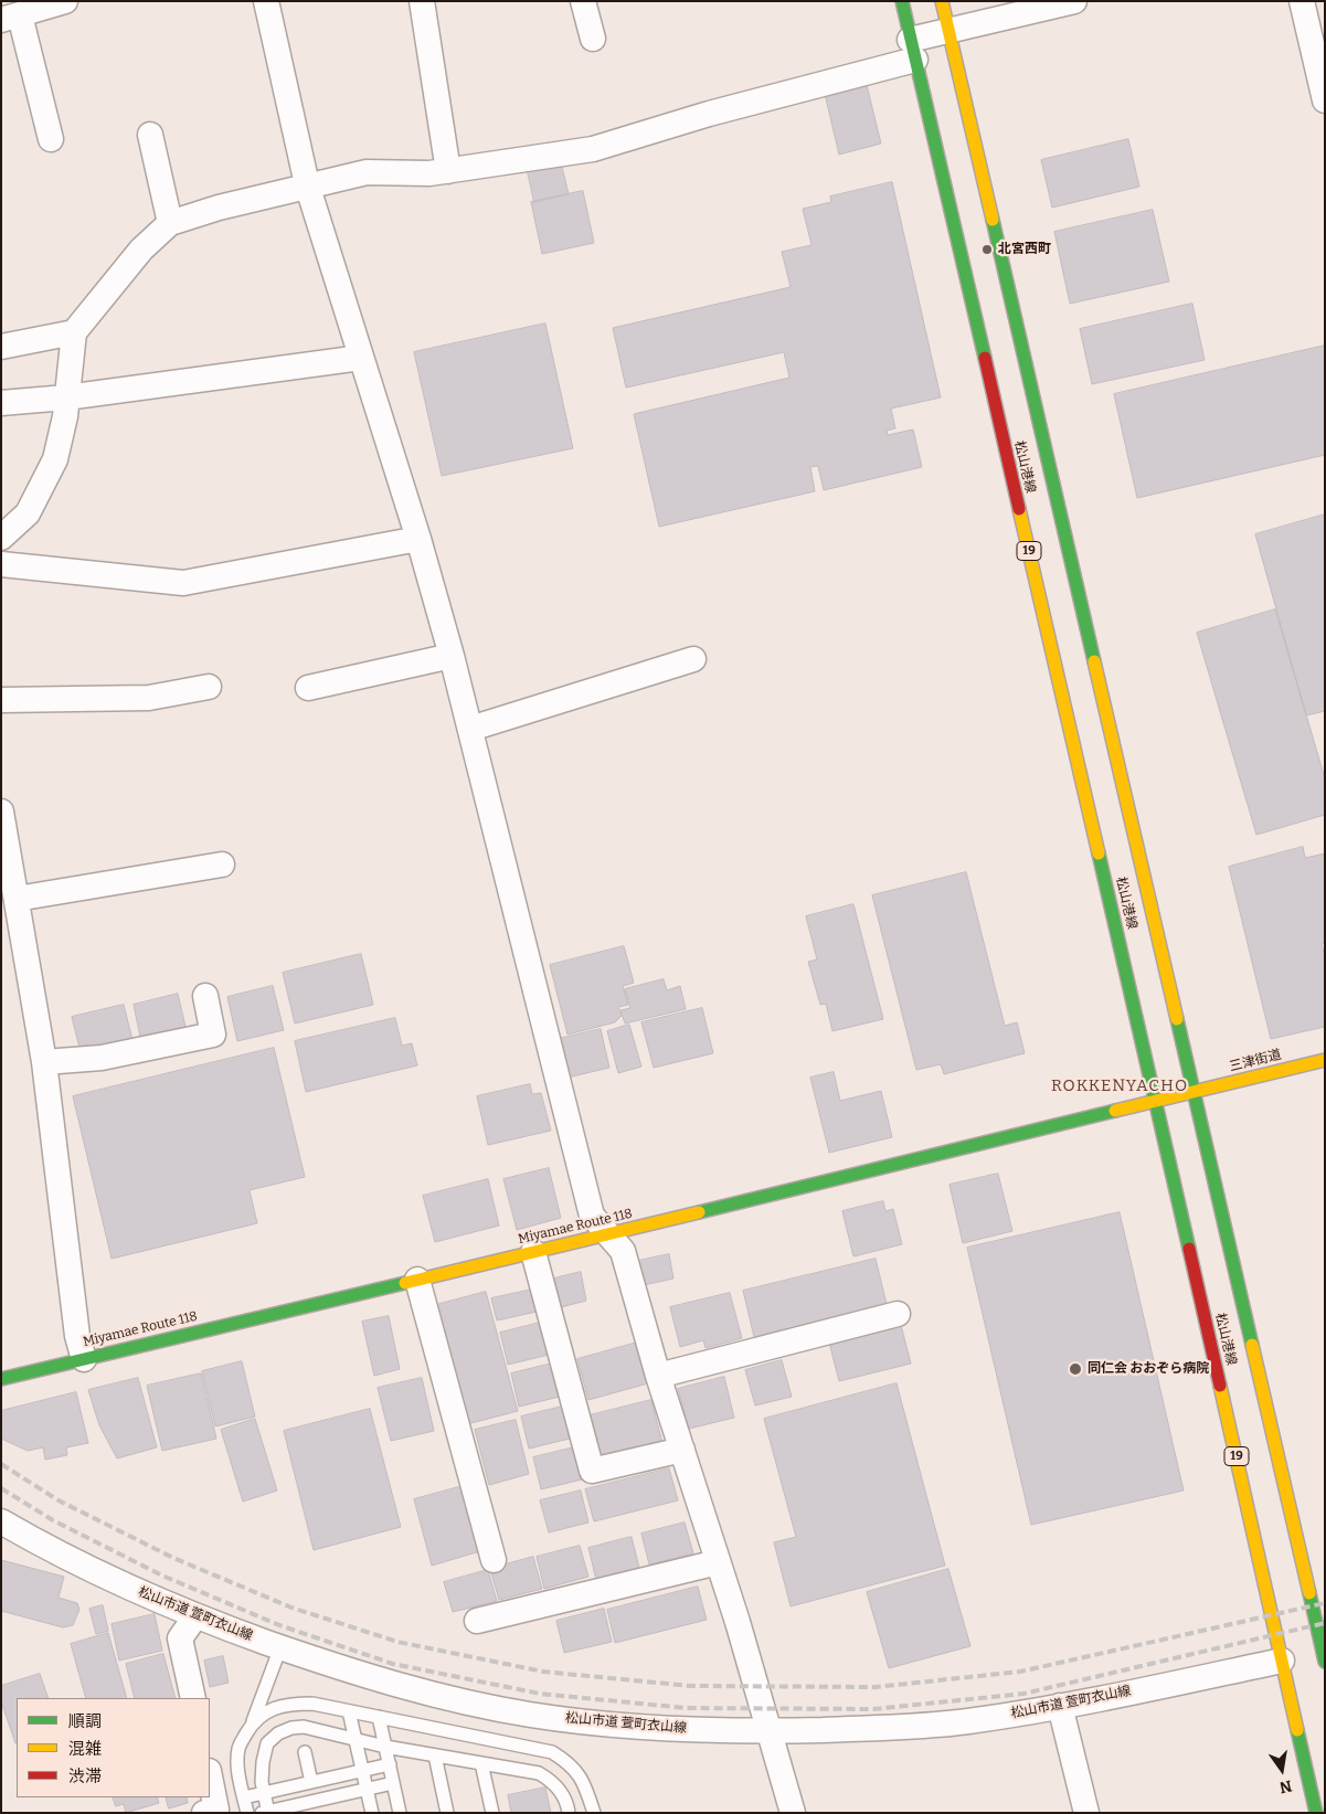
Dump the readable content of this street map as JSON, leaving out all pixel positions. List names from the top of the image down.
{
  "streets": {
    "main road": [
      "松山港線",
      "19",
      "三津街道",
      "Miyamae Route 118"
    ],
    "street": ["松山市道 萱町衣山線"]
  },
  "crossings": [
    ["松山港線", "三津街道"],
    ["松山港線", "Miyamae Route 118"],
    ["松山港線", "松山市道 萱町衣山線"],
    ["三津街道", "Miyamae Route 118"]
  ],
  "districts": ["ROKKENYACHO"],
  "places": ["北宮西町", "同仁会 おおぞら病院"],
  "legend": ["順調", "混雑", "渋滞"],
  "north": "bottom"
}
